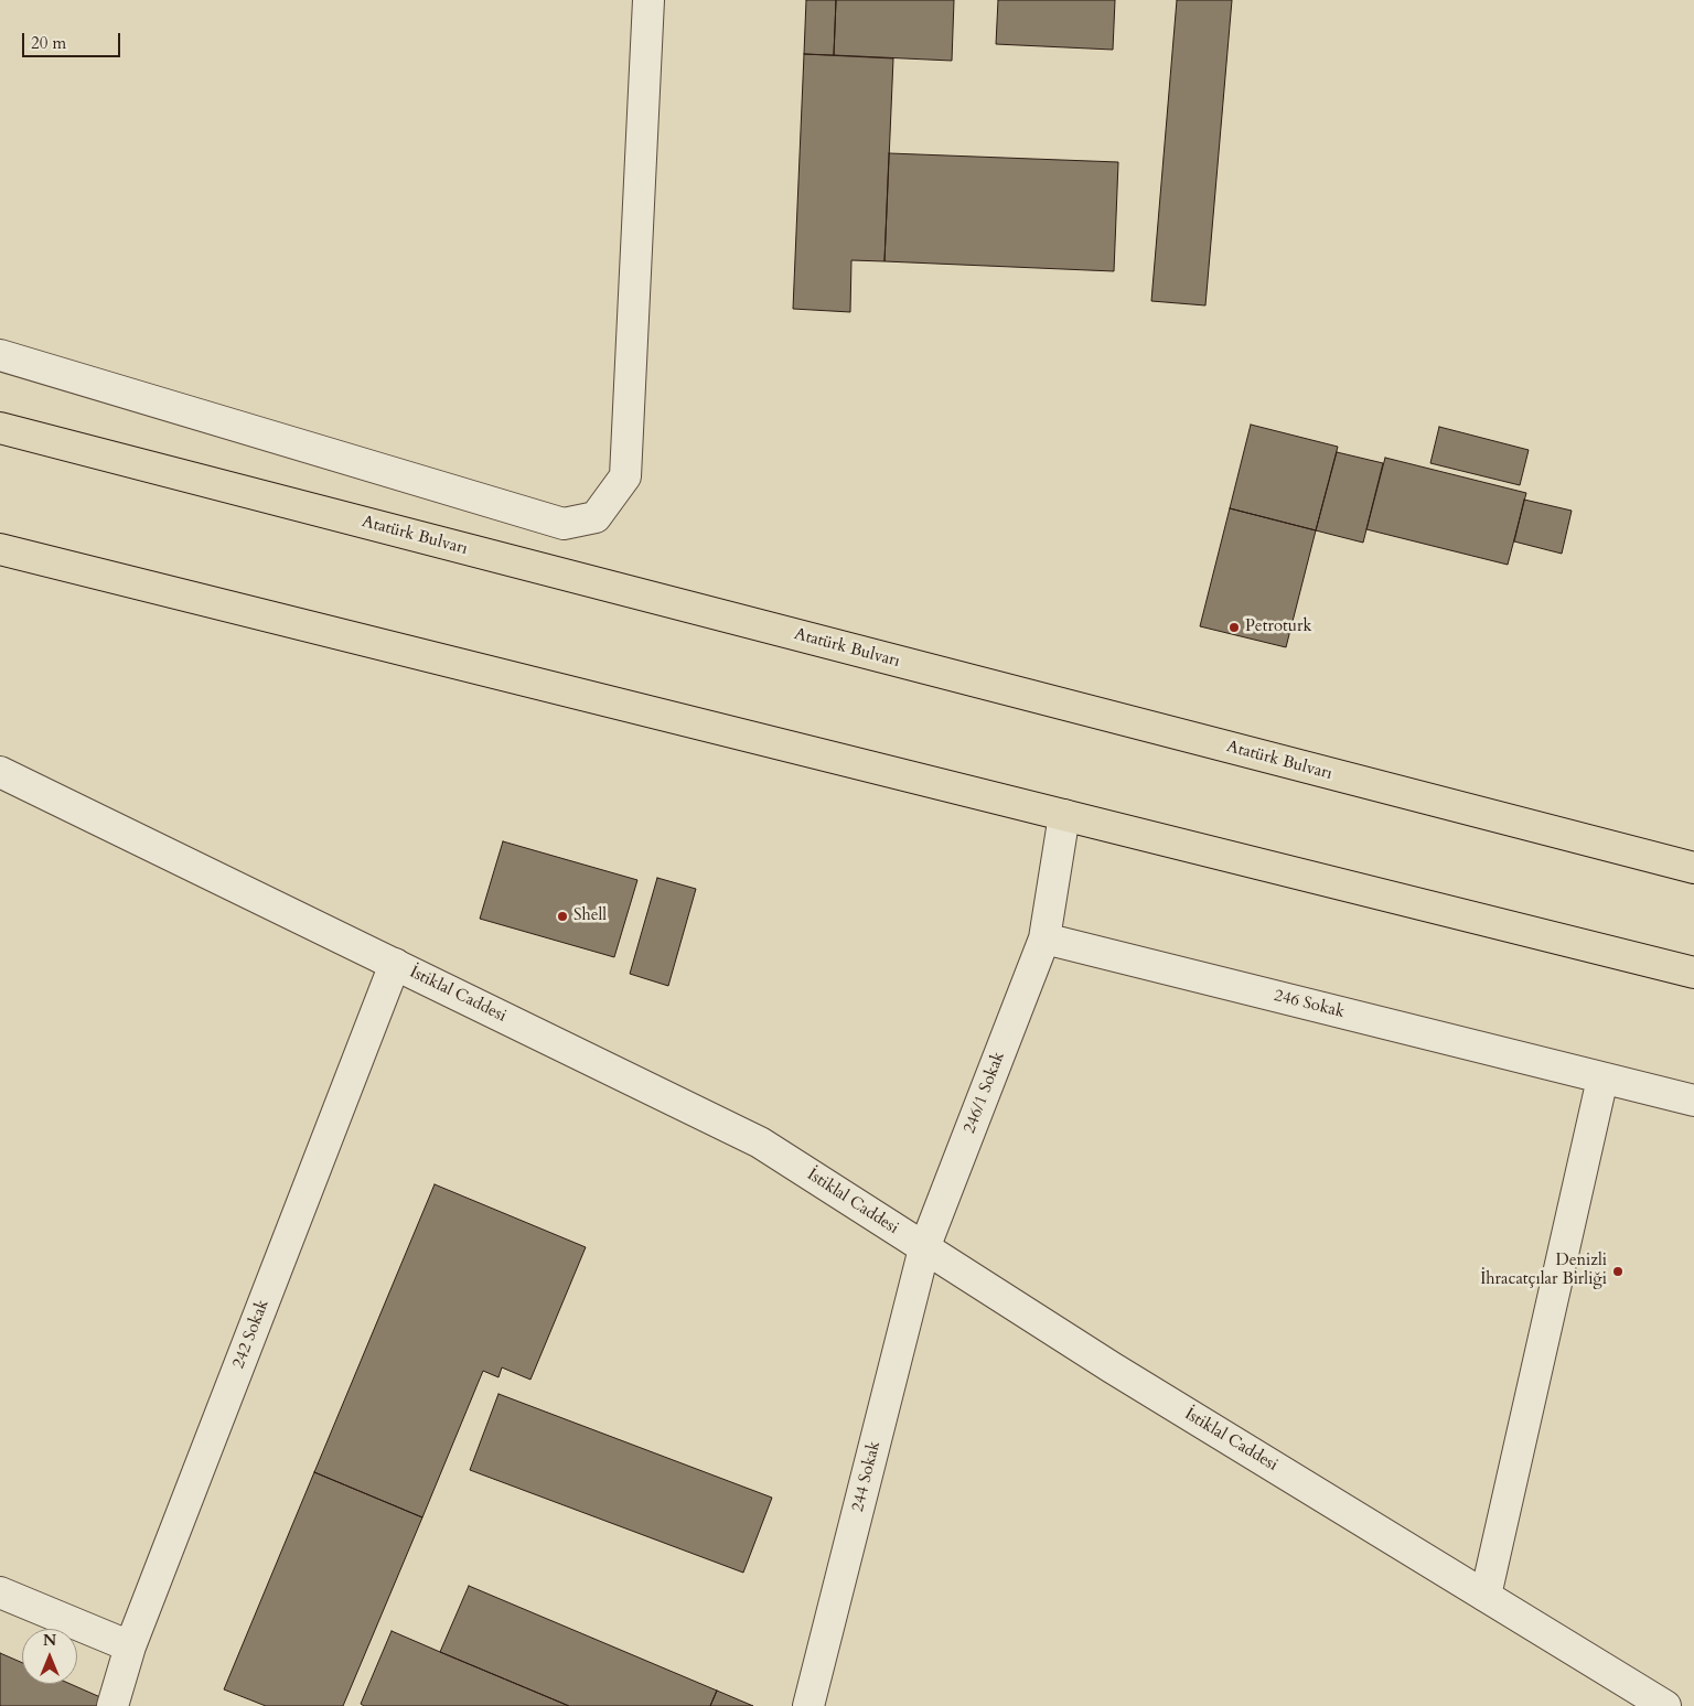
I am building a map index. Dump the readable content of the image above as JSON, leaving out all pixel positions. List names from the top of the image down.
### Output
{
  "streets": {
    "main road": ["Atatürk Bulvarı"],
    "street": [
      "İstiklal Caddesi",
      "246 Sokak",
      "246/1 Sokak",
      "242 Sokak",
      "244 Sokak"
    ]
  },
  "crossings": [
    ["İstiklal Caddesi", "246/1 Sokak"],
    ["İstiklal Caddesi", "242 Sokak"],
    ["İstiklal Caddesi", "244 Sokak"],
    ["246 Sokak", "246/1 Sokak"],
    ["246/1 Sokak", "244 Sokak"]
  ],
  "places": ["Petroturk", "Shell", "Denizli İhracatçılar Birliği"],
  "scale_bar": "20 m",
  "north": "top"
}
